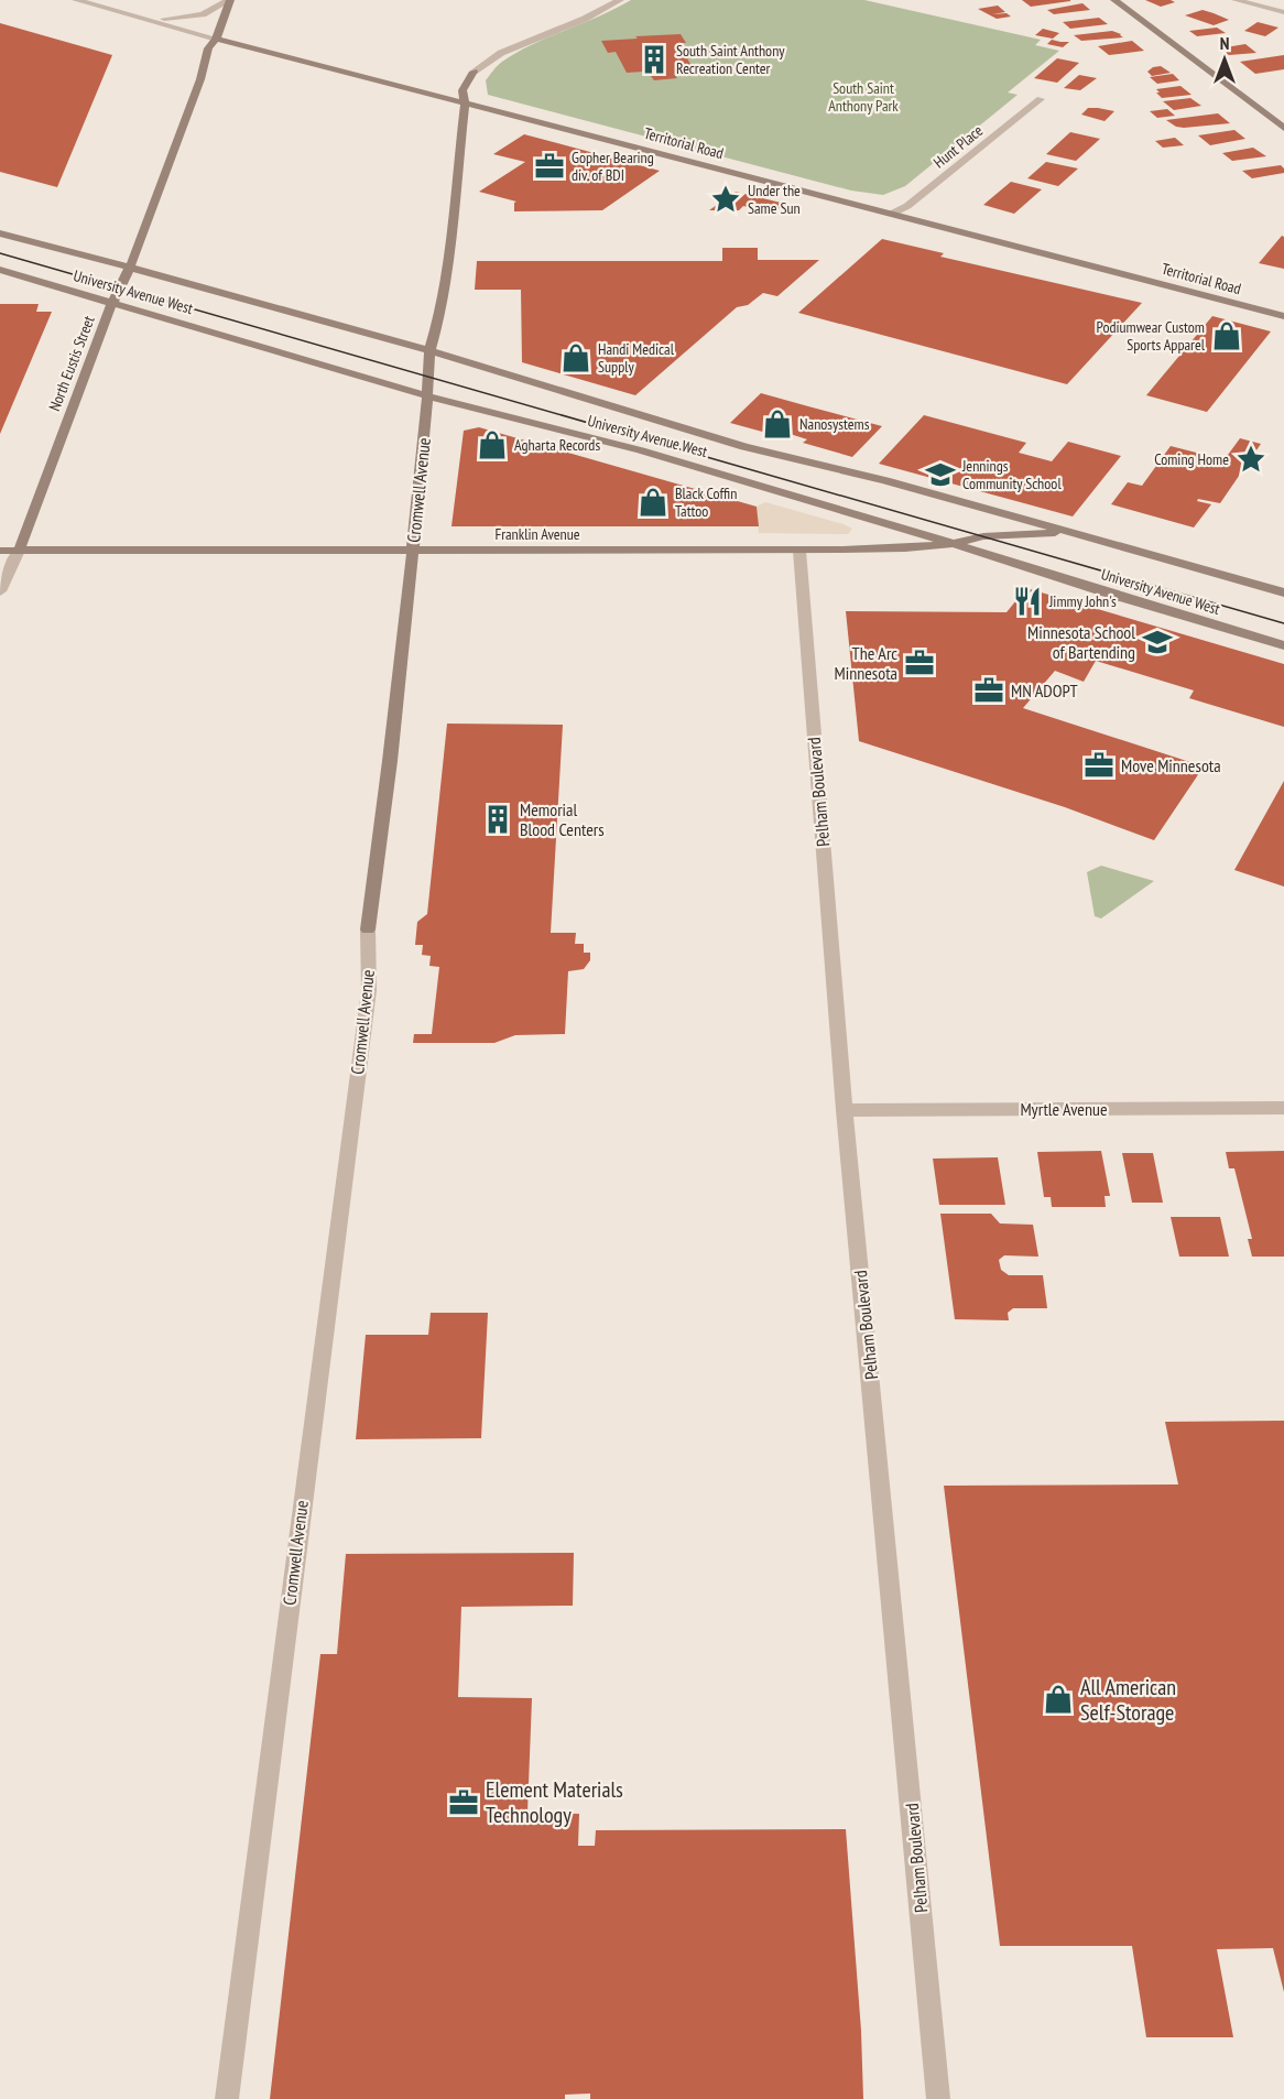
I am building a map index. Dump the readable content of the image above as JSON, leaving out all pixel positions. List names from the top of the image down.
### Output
{
  "streets": {
    "main road": [
      "Territorial Road",
      "University Avenue West",
      "North Eustis Street",
      "Cromwell Avenue",
      "Franklin Avenue"
    ],
    "street": ["Hunt Place", "Pelham Boulevard", "Myrtle Avenue"]
  },
  "crossings": [
    ["Territorial Road", "Hunt Place"],
    ["Territorial Road", "North Eustis Street"],
    ["Territorial Road", "Cromwell Avenue"],
    ["University Avenue West", "North Eustis Street"],
    ["University Avenue West", "Cromwell Avenue"],
    ["University Avenue West", "Franklin Avenue"],
    ["North Eustis Street", "Franklin Avenue"],
    ["Cromwell Avenue", "Franklin Avenue"],
    ["Franklin Avenue", "Pelham Boulevard"],
    ["Pelham Boulevard", "Myrtle Avenue"]
  ],
  "parks": ["South Saint Anthony Park"],
  "places": {
    "building": ["South Saint Anthony Recreation Center", "Memorial Blood Centers"],
    "office": [
      "Gopher Bearing div. of BDI",
      "The Arc Minnesota",
      "MN ADOPT",
      "Move Minnesota",
      "Element Materials Technology"
    ],
    "place": ["Under the Same Sun", "Coming Home"],
    "shop": [
      "Podiumwear Custom Sports Apparel",
      "Handi Medical Supply",
      "Nanosystems",
      "Agharta Records",
      "Black Coffin Tattoo",
      "All American Self-Storage"
    ],
    "school or university": ["Jennings Community School", "Minnesota School of Bartending"],
    "restaurant": ["Jimmy John's"]
  },
  "north": "top"
}
